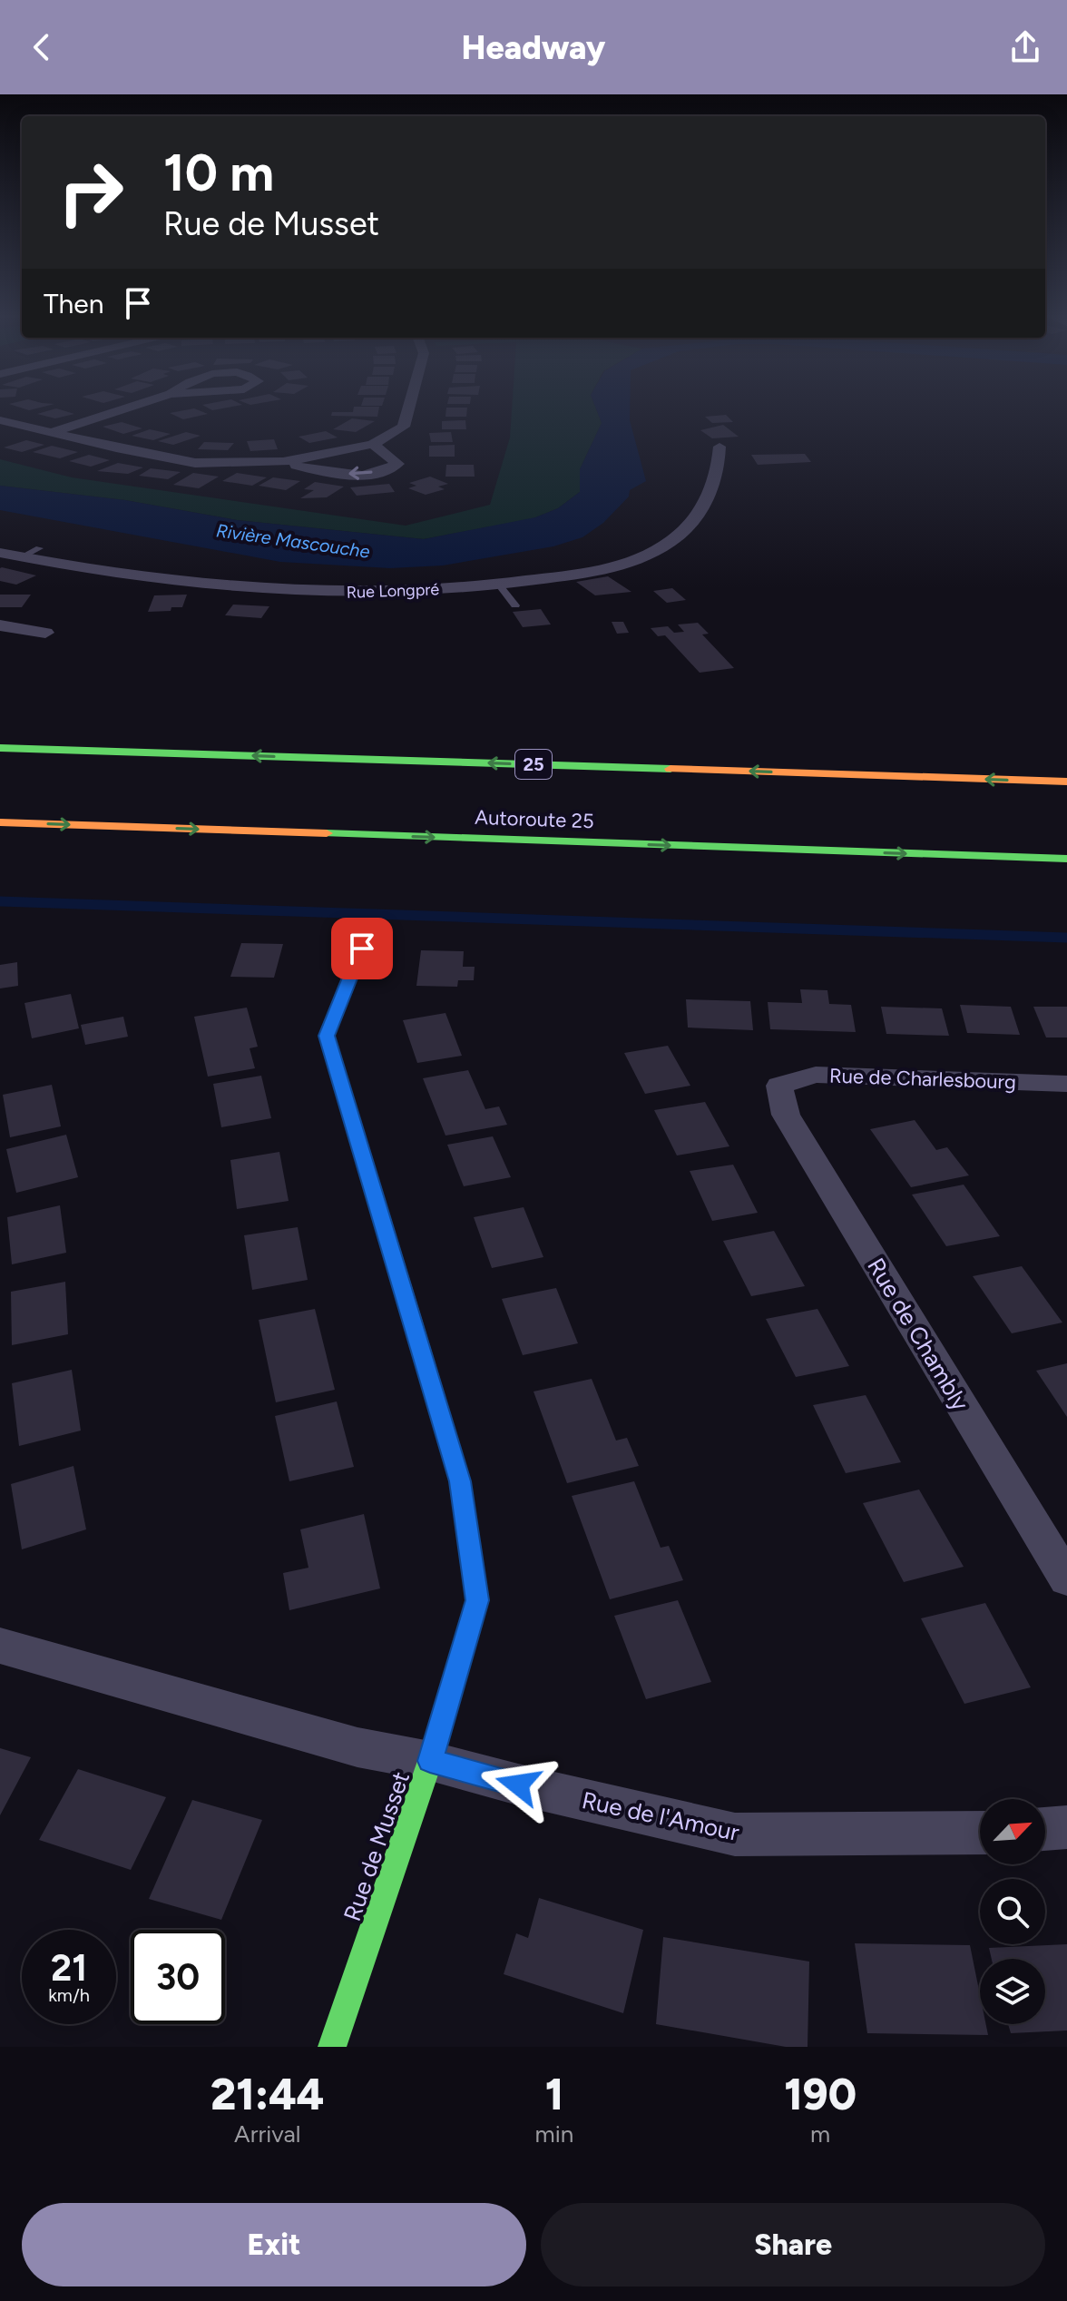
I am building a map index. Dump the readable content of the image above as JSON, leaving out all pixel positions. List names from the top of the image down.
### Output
{
  "streets": {
    "main road": ["25", "Autoroute 25", "Rue de Musset"],
    "street": [
      "Rue Longpré",
      "Rue de Charlesbourg",
      "Rue de Chambly",
      "Rue de l'Amour"
    ]
  },
  "crossings": [
    ["Rue de Charlesbourg", "Rue de Chambly"],
    ["Rue de l'Amour", "Rue de Musset"]
  ],
  "water": ["Rivière Mascouche"],
  "north": "top right",
  "page": {
    "header": "Headway",
    "turn": ["10 m", "Rue de Musset"],
    "then": "Then",
    "speed": "21 km/h",
    "limit": "30",
    "eta": [
      "21:44",
      "Arrival",
      "1",
      "min",
      "190",
      "m"
    ],
    "buttons": ["Exit", "Share"]
  }
}
